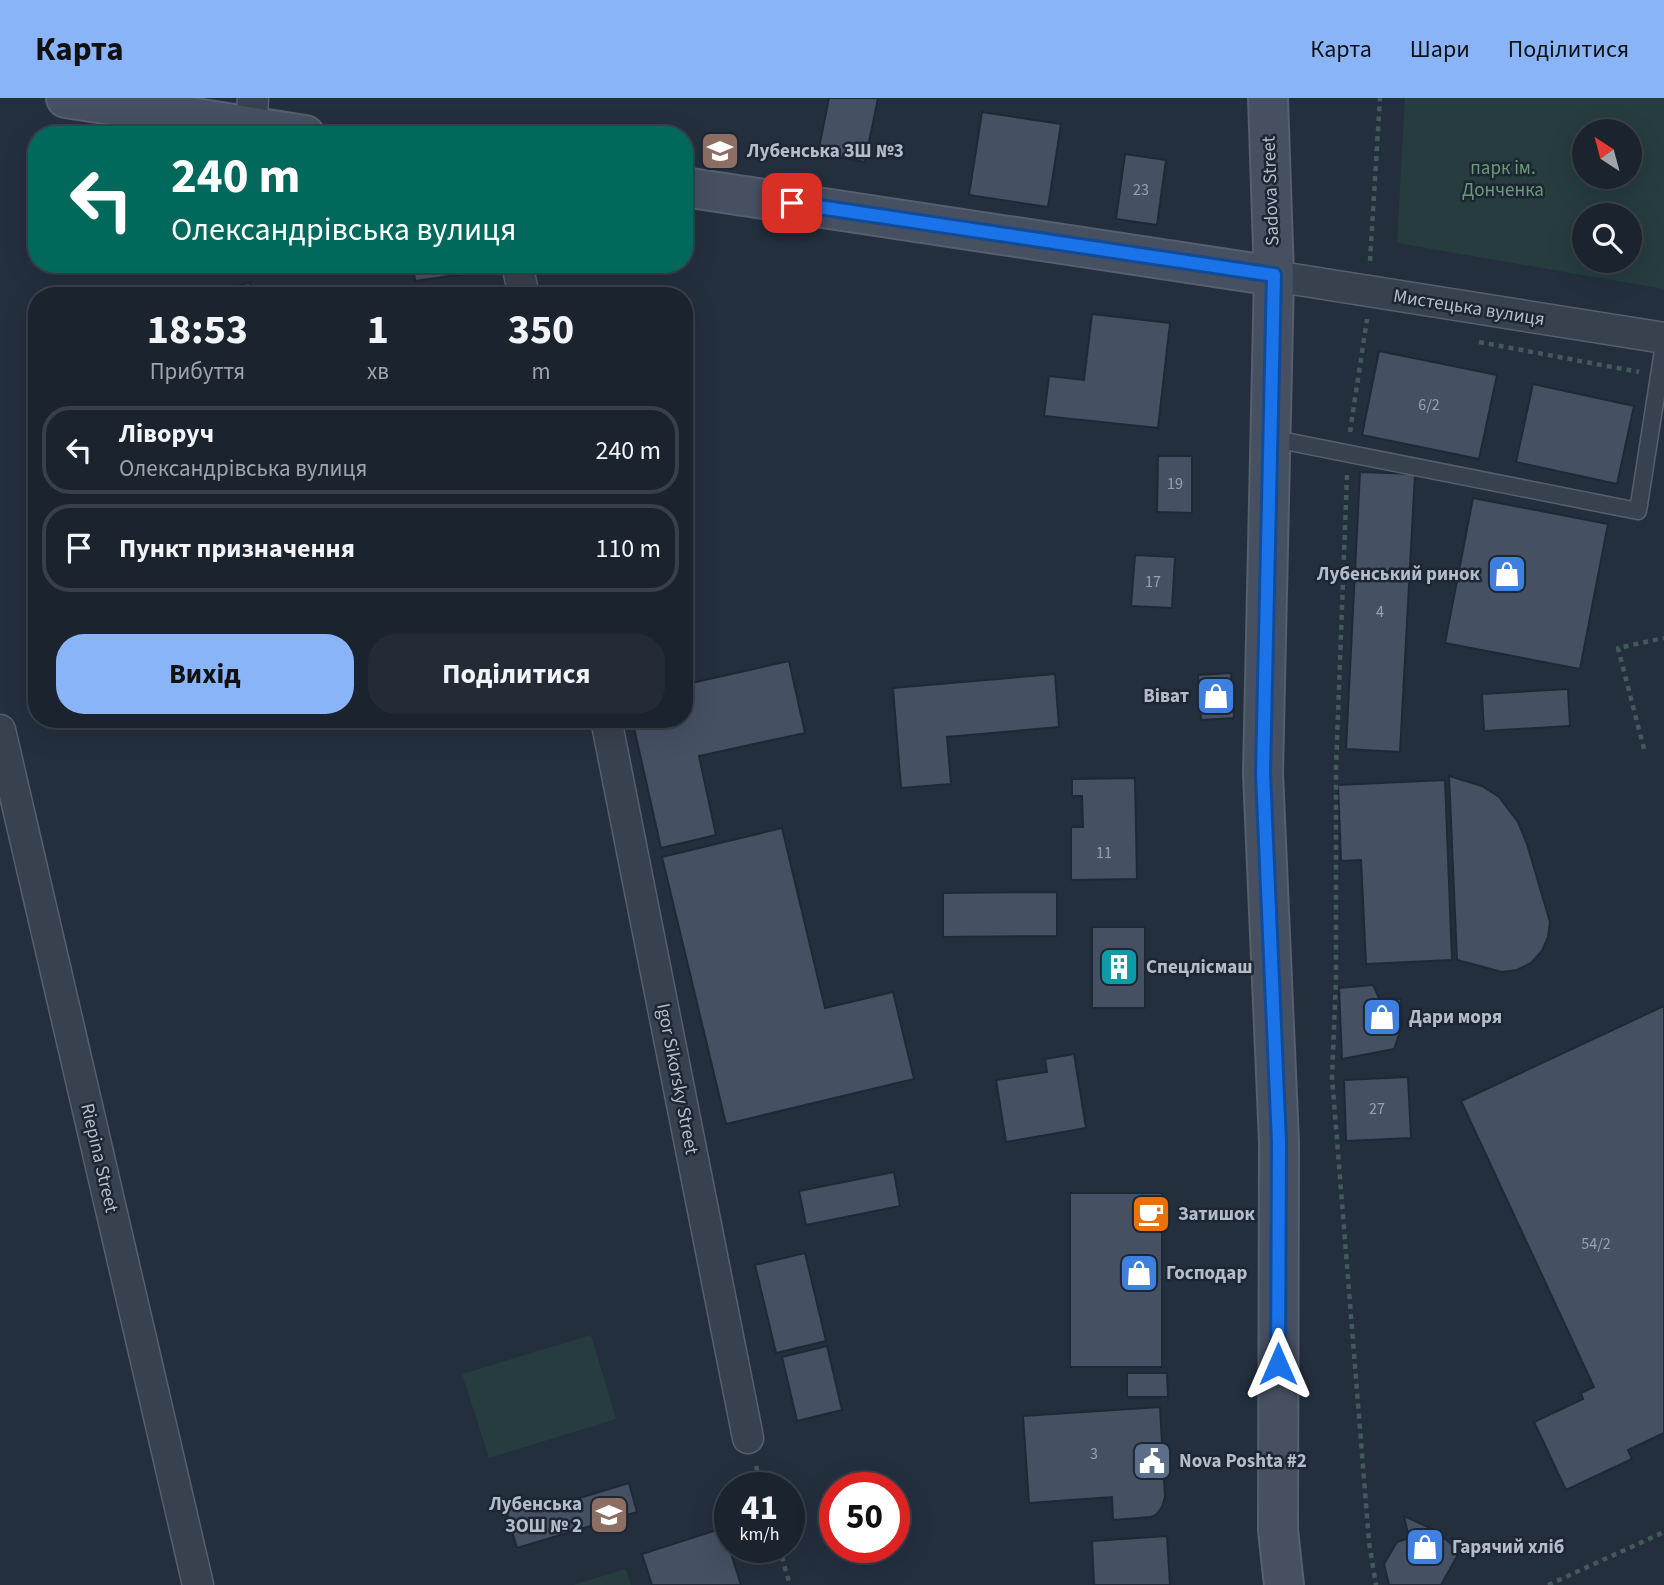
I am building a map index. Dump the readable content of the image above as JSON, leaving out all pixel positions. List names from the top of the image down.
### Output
{
  "streets": {
    "main road": ["Sadova Street"],
    "street": ["Мистецька вулиця", "Igor Sikorsky Street", "Riepina Street"]
  },
  "crossings": [
    ["Sadova Street", "Мистецька вулиця"]
  ],
  "parks": ["парк ім. Донченка"],
  "places": {
    "school or university": ["Лубенська ЗШ №3", "Лубенська ЗОШ № 2"],
    "shop": [
      "Лубенський ринок",
      "Віват",
      "Дари моря",
      "Господар",
      "Гарячий хліб"
    ],
    "building": ["Спецлісмаш"],
    "cafe": ["Затишок"],
    "public building": ["Nova Poshta #2"]
  },
  "house_numbers": [
    "23",
    "6/2",
    "19",
    "17",
    "4",
    "11",
    "27",
    "54/2",
    "3"
  ],
  "north": "top left",
  "page": {
    "header": "Карта",
    "nav": ["Карта", "Шари", "Поділитися"],
    "turn": ["240 m", "Олександрівська вулиця"],
    "eta": [
      "18:53",
      "Прибуття",
      "1",
      "хв",
      "350",
      "m"
    ],
    "list": [
      {
        "name": "Ліворуч",
        "note": "Олександрівська вулиця",
        "value": "240 m"
      },
      {
        "name": "Пункт призначення",
        "value": "110 m"
      }
    ],
    "buttons": ["Вихід", "Поділитися"],
    "speed": "41 km/h",
    "limit": "50"
  }
}
